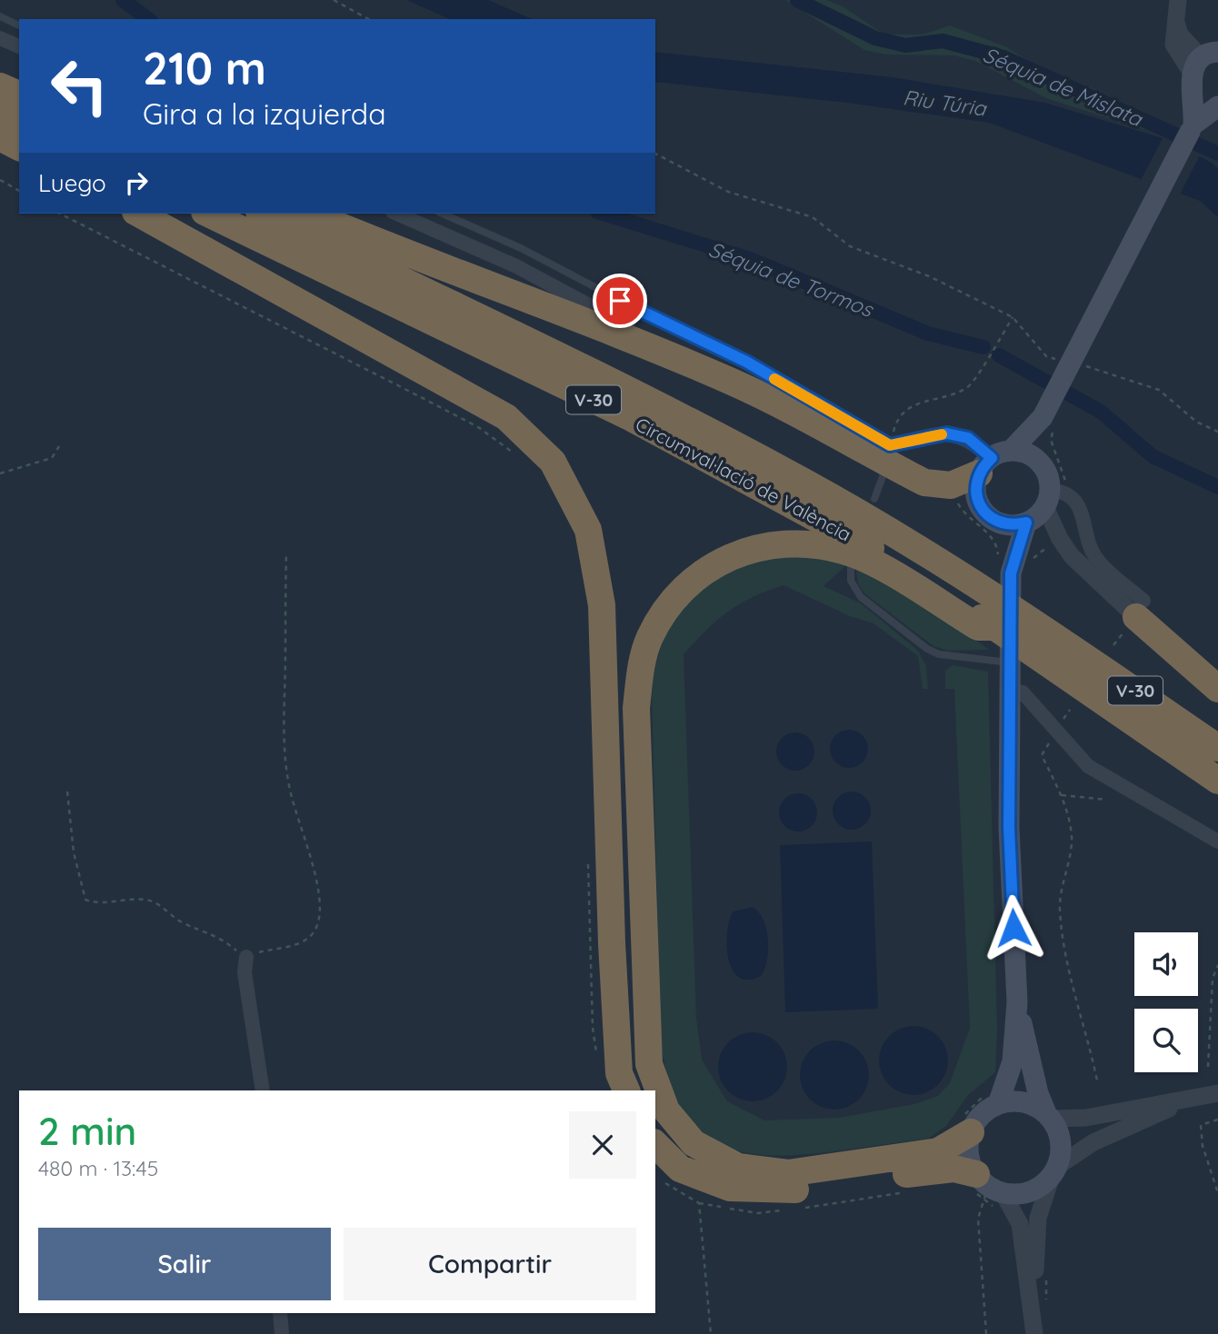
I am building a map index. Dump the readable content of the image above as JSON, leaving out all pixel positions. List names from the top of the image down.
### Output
{
  "streets": {
    "highway": ["V-30", "Circumval·lació de València"]
  },
  "water": ["Séquia de Mislata", "Riu Túria", "Séquia de Tormos"],
  "page": {
    "turn": ["210 m", "Gira a la izquierda"],
    "then": "Luego",
    "heading": ["2 min", "480 m · 13:45"],
    "buttons": ["Salir", "Compartir"]
  }
}
